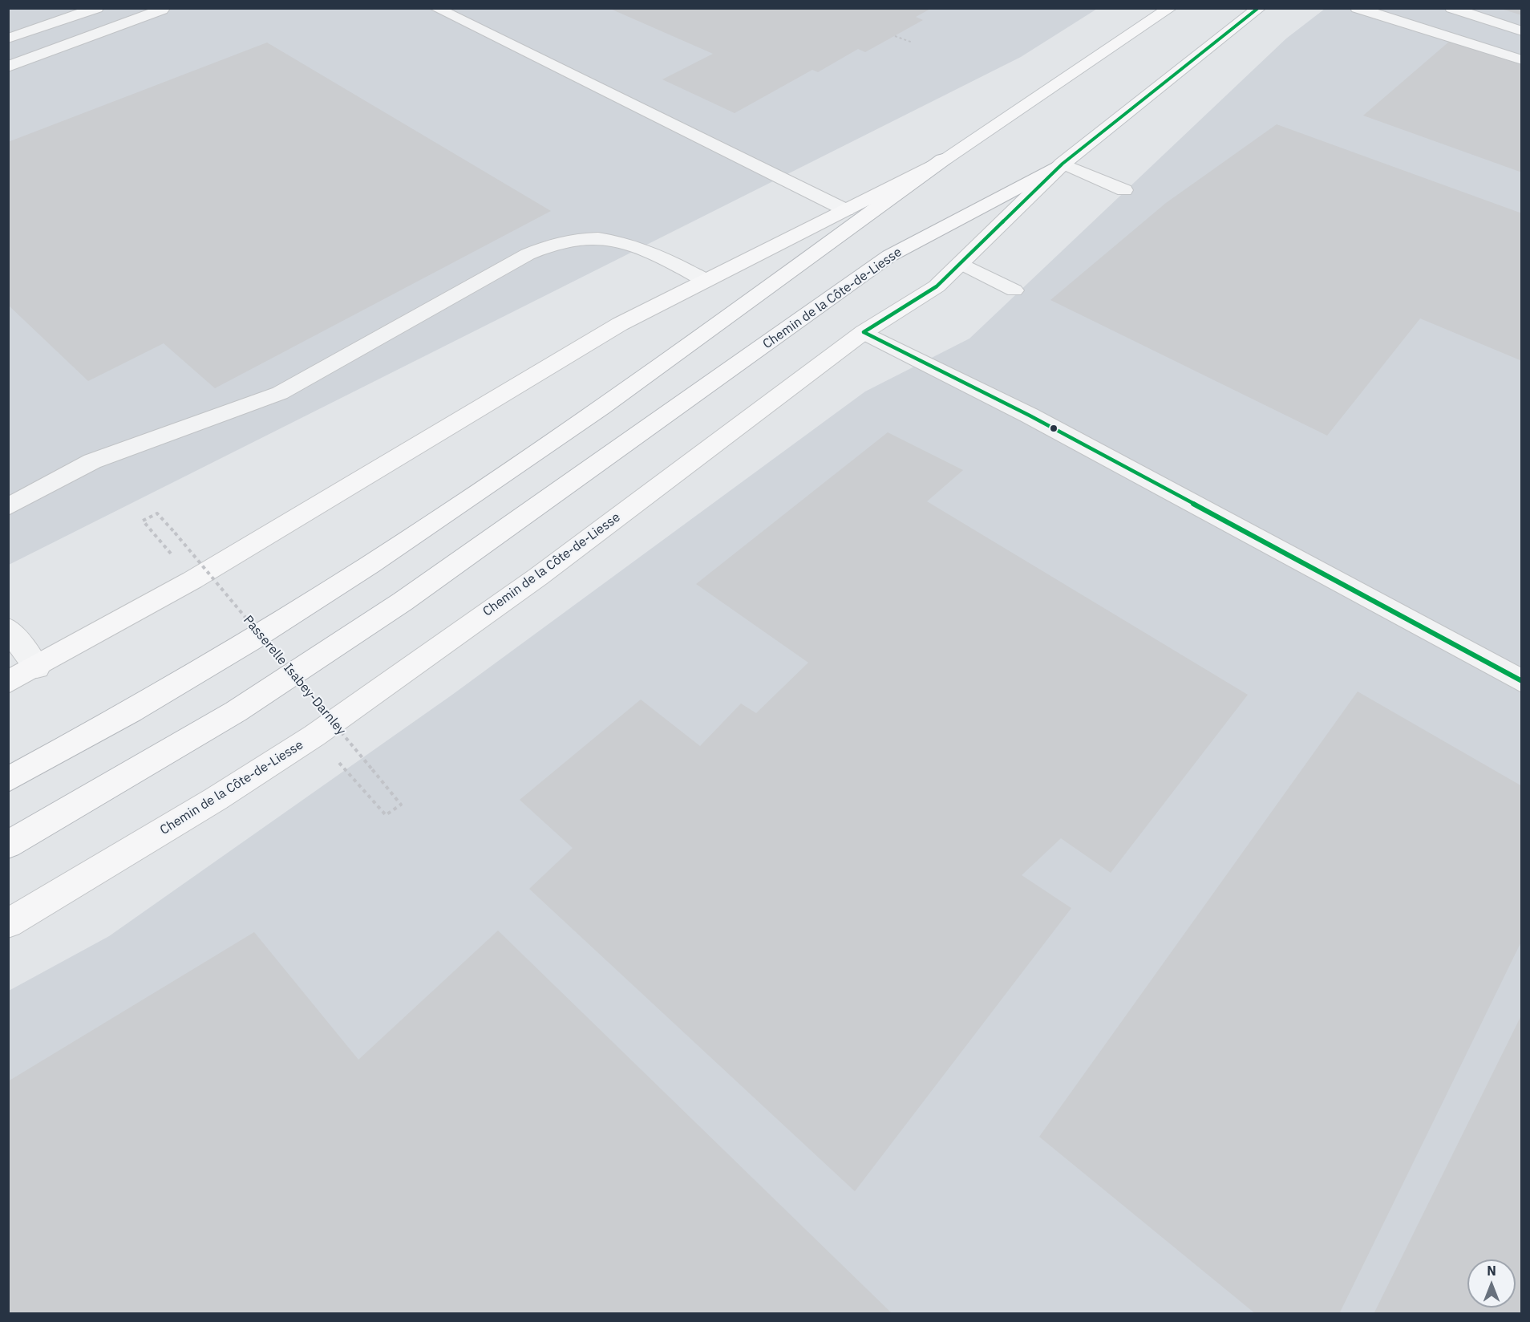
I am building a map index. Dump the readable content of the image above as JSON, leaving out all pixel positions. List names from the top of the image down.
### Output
{
  "streets": {
    "main road": ["Chemin de la Côte-de-Liesse"],
    "path": ["Passerelle Isabey-Darnley"]
  },
  "north": "top"
}
